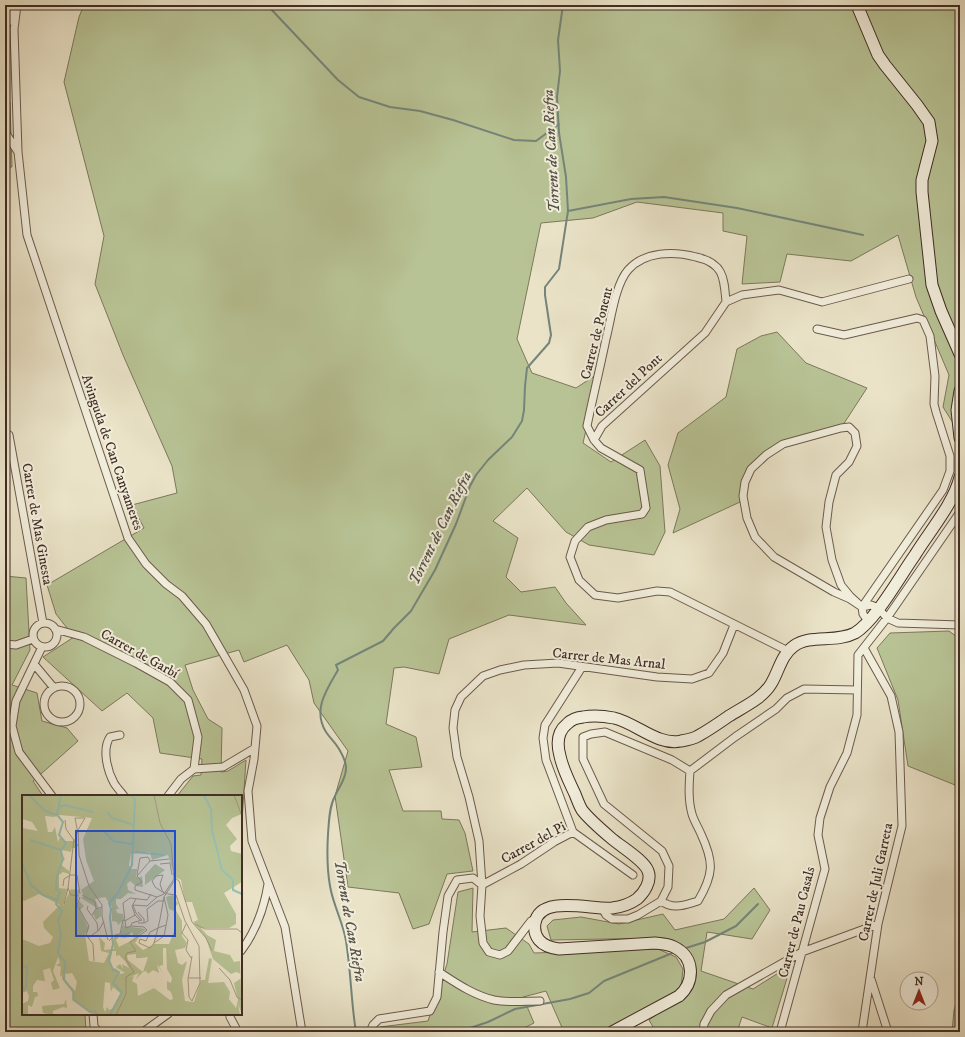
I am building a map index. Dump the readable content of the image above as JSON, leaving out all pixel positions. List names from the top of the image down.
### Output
{
  "streets": {
    "street": [
      "Carrer de Ponent",
      "Carrer del Pont",
      "Avinguda de Can Canyameres",
      "Carrer de Mas Ginesta",
      "Carrer de Garbí",
      "Carrer de Mas Arnal",
      "Carrer del Pi",
      "Carrer de Juli Garreta",
      "Carrer de Pau Casals"
    ]
  },
  "crossings": [
    ["Carrer de Ponent", "Carrer del Pont"],
    ["Carrer de Mas Ginesta", "Carrer de Garbí"],
    ["Carrer de Mas Arnal", "Carrer del Pi"],
    ["Carrer de Juli Garreta", "Carrer de Pau Casals"]
  ],
  "water": ["Torrent de Can Riefra"],
  "north": "top"
}
